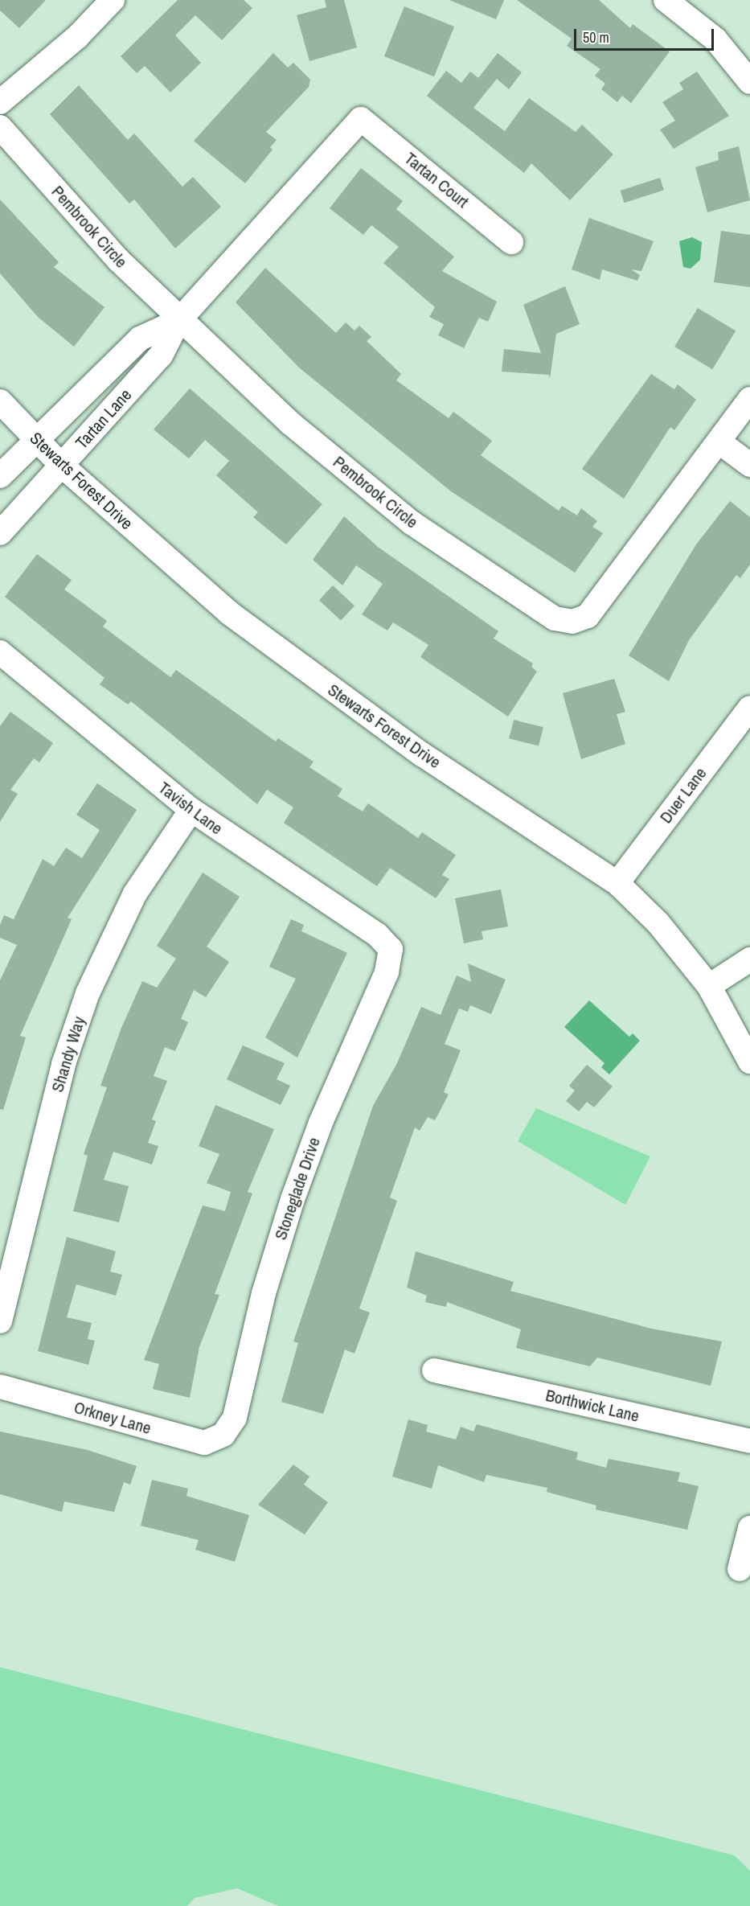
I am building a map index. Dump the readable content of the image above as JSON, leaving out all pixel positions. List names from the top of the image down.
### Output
{
  "streets": {
    "street": [
      "Tartan Court",
      "Pembrook Circle",
      "Tartan Lane",
      "Stewarts Forest Drive",
      "Duer Lane",
      "Tavish Lane",
      "Shandy Way",
      "Stoneglade Drive",
      "Borthwick Lane",
      "Orkney Lane"
    ]
  },
  "crossings": [
    ["Tartan Court", "Tartan Lane"],
    ["Pembrook Circle", "Tartan Lane"],
    ["Tartan Lane", "Stewarts Forest Drive"],
    ["Stewarts Forest Drive", "Duer Lane"],
    ["Tavish Lane", "Shandy Way"],
    ["Tavish Lane", "Stoneglade Drive"],
    ["Stoneglade Drive", "Orkney Lane"]
  ],
  "scale_bar": "50 m"
}
